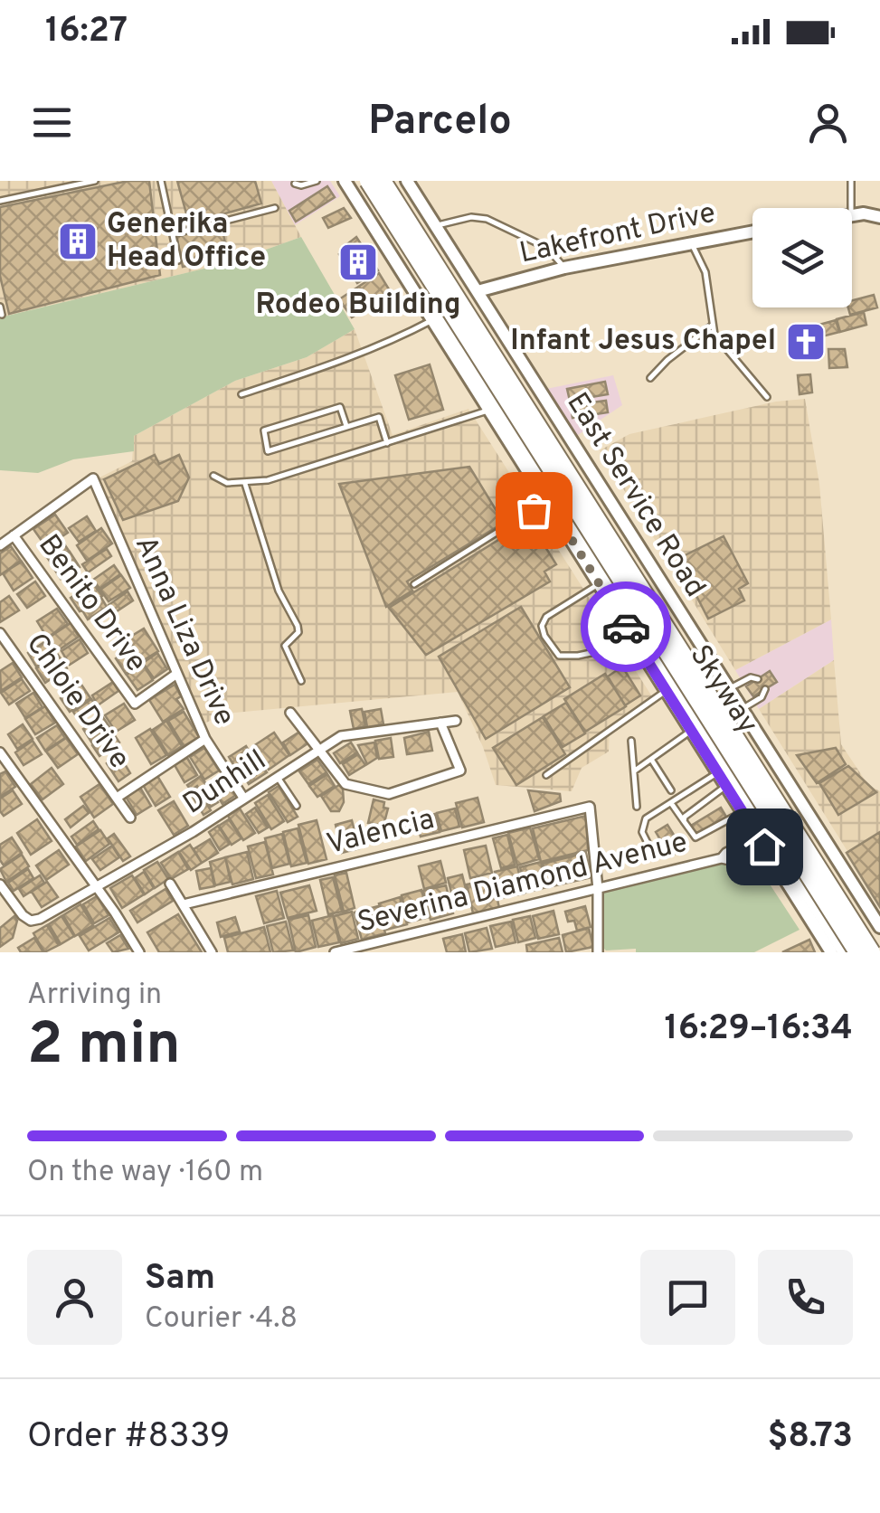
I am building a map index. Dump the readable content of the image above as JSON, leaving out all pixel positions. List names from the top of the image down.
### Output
{
  "streets": {
    "highway": ["Skyway"],
    "main road": ["Lakefront Drive", "East Service Road"],
    "street": [
      "Benito Drive",
      "Anna Liza Drive",
      "Chloie Drive",
      "Dunhill",
      "Valencia",
      "Severina Diamond Avenue"
    ]
  },
  "crossings": [
    ["Lakefront Drive", "East Service Road"],
    ["Benito Drive", "Anna Liza Drive"],
    ["Anna Liza Drive", "Chloie Drive"],
    ["Anna Liza Drive", "Dunhill"],
    ["Valencia", "Severina Diamond Avenue"]
  ],
  "places": {
    "building": ["Generika Head Office", "Rodeo Building"],
    "church": ["Infant Jesus Chapel"]
  },
  "page": {
    "status": "16:27",
    "header": "Parcelo",
    "heading": ["2 min", "Arriving in", "16:29–16:34"],
    "panel": [
      "Sam",
      "Courier · 4.8",
      "Order #8339",
      "$8.73"
    ],
    "bar": "On the way · 160 m"
  }
}
